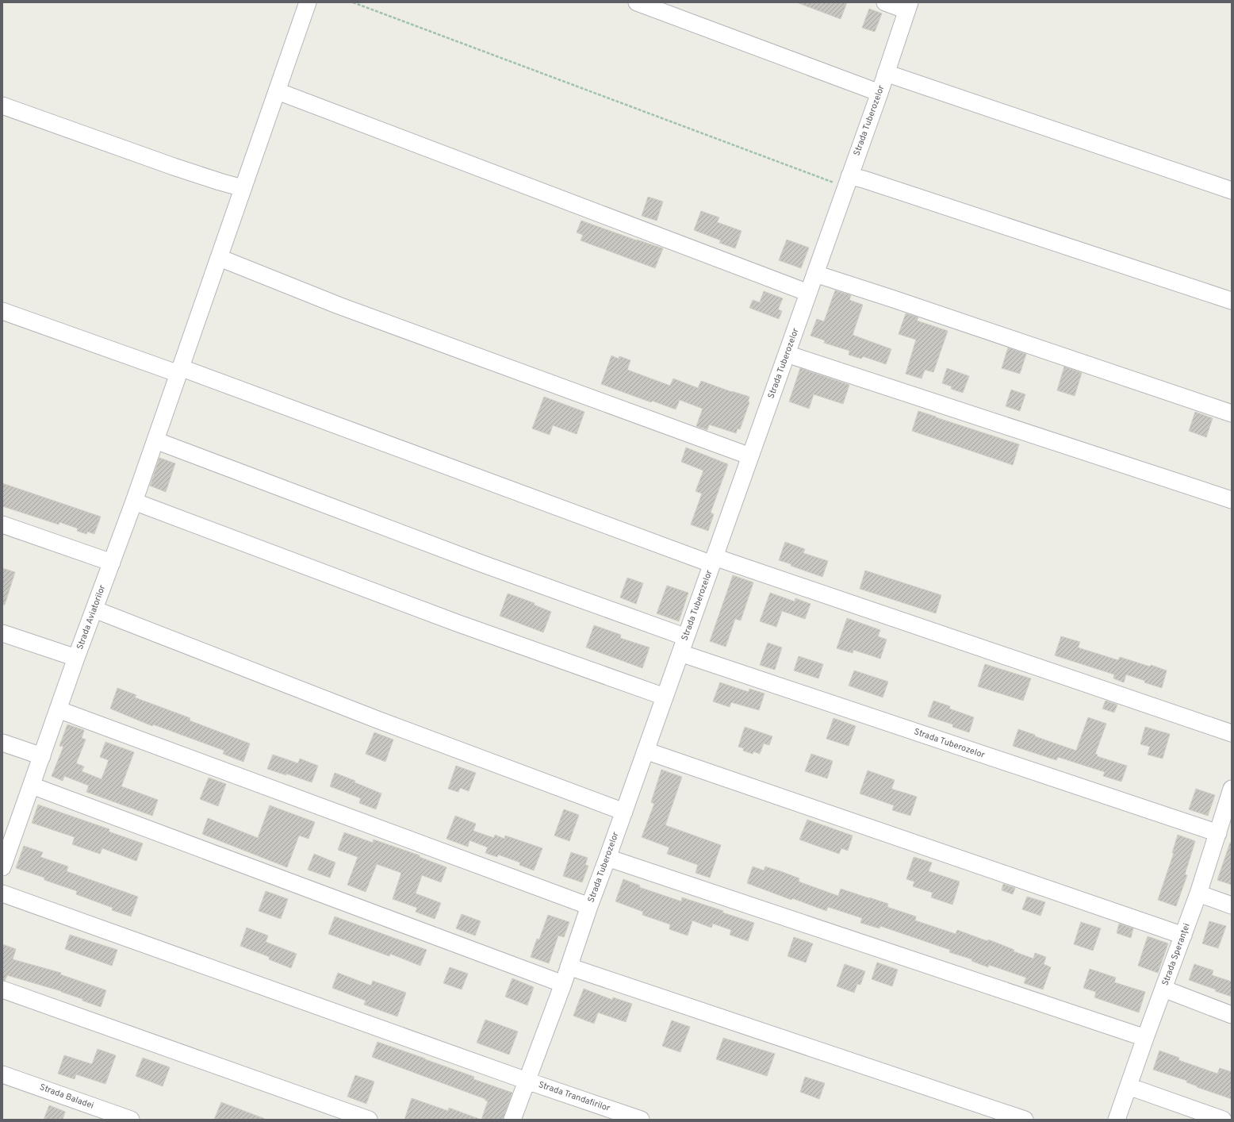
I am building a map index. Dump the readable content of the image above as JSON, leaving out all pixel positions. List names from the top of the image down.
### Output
{
  "streets": {
    "street": [
      "Strada Tuberozelor",
      "Strada Aviatorilor",
      "Strada Speranței",
      "Strada Baladei",
      "Strada Trandafirilor"
    ]
  },
  "crossings": [
    ["Strada Tuberozelor", "Strada Speranței"],
    ["Strada Tuberozelor", "Strada Trandafirilor"]
  ]
}
